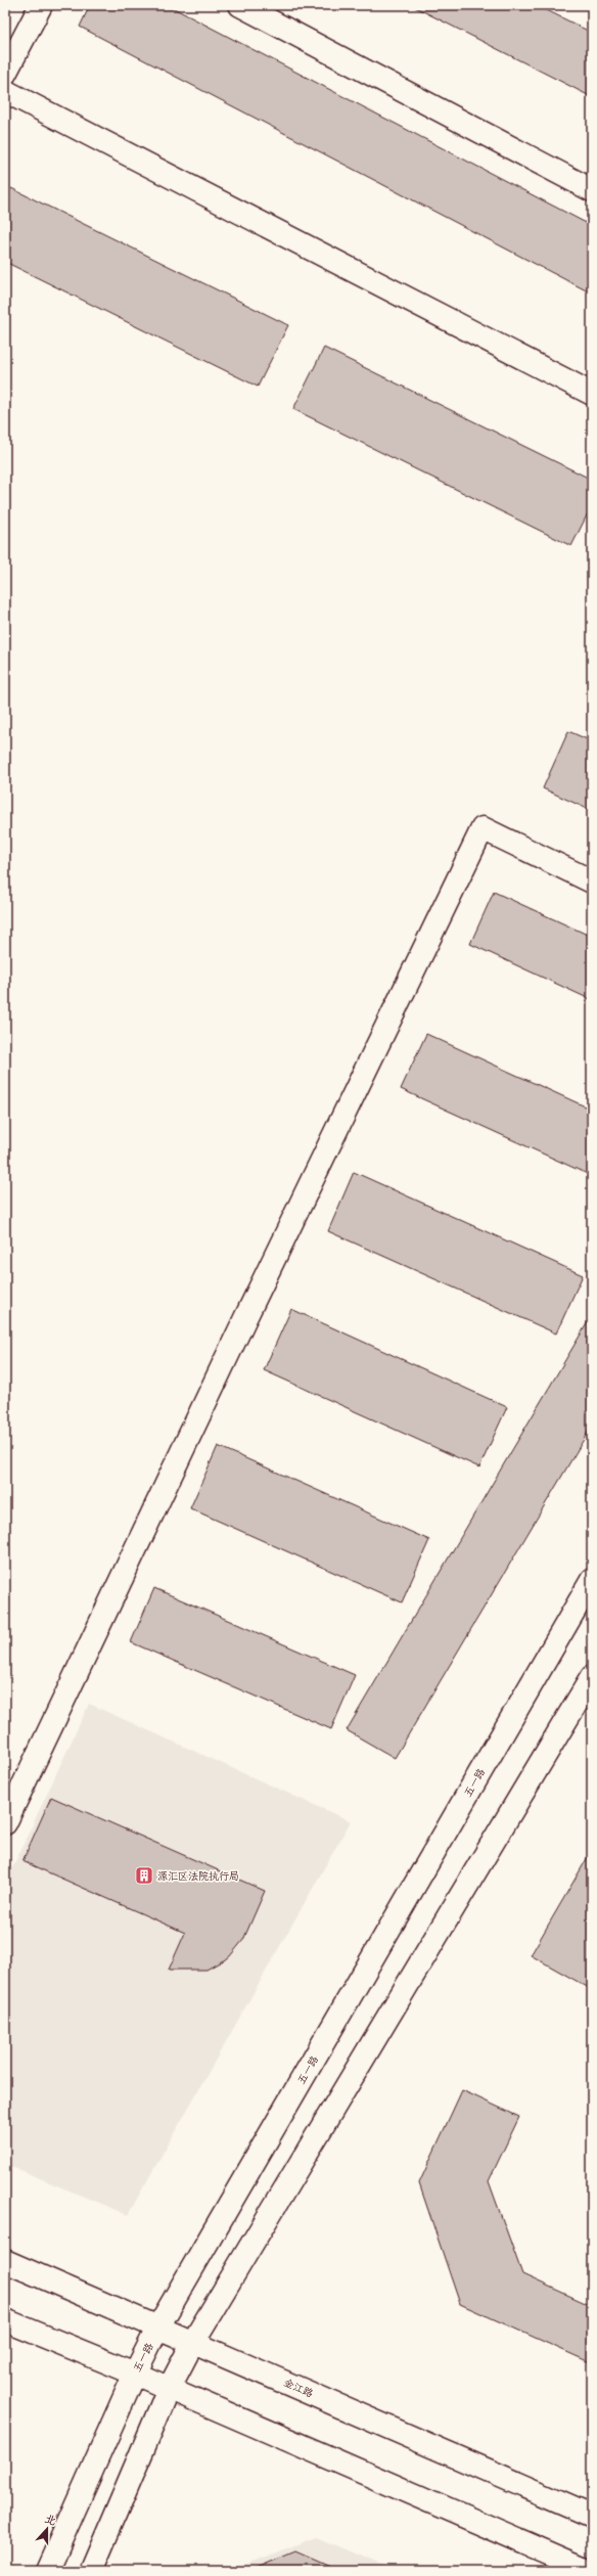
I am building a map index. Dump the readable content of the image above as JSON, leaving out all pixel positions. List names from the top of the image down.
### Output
{
  "streets": {
    "street": ["五一路", "金江路"]
  },
  "crossings": [
    ["五一路", "金江路"]
  ],
  "places": {
    "building": ["源汇区法院执行局"]
  },
  "north": "top"
}
